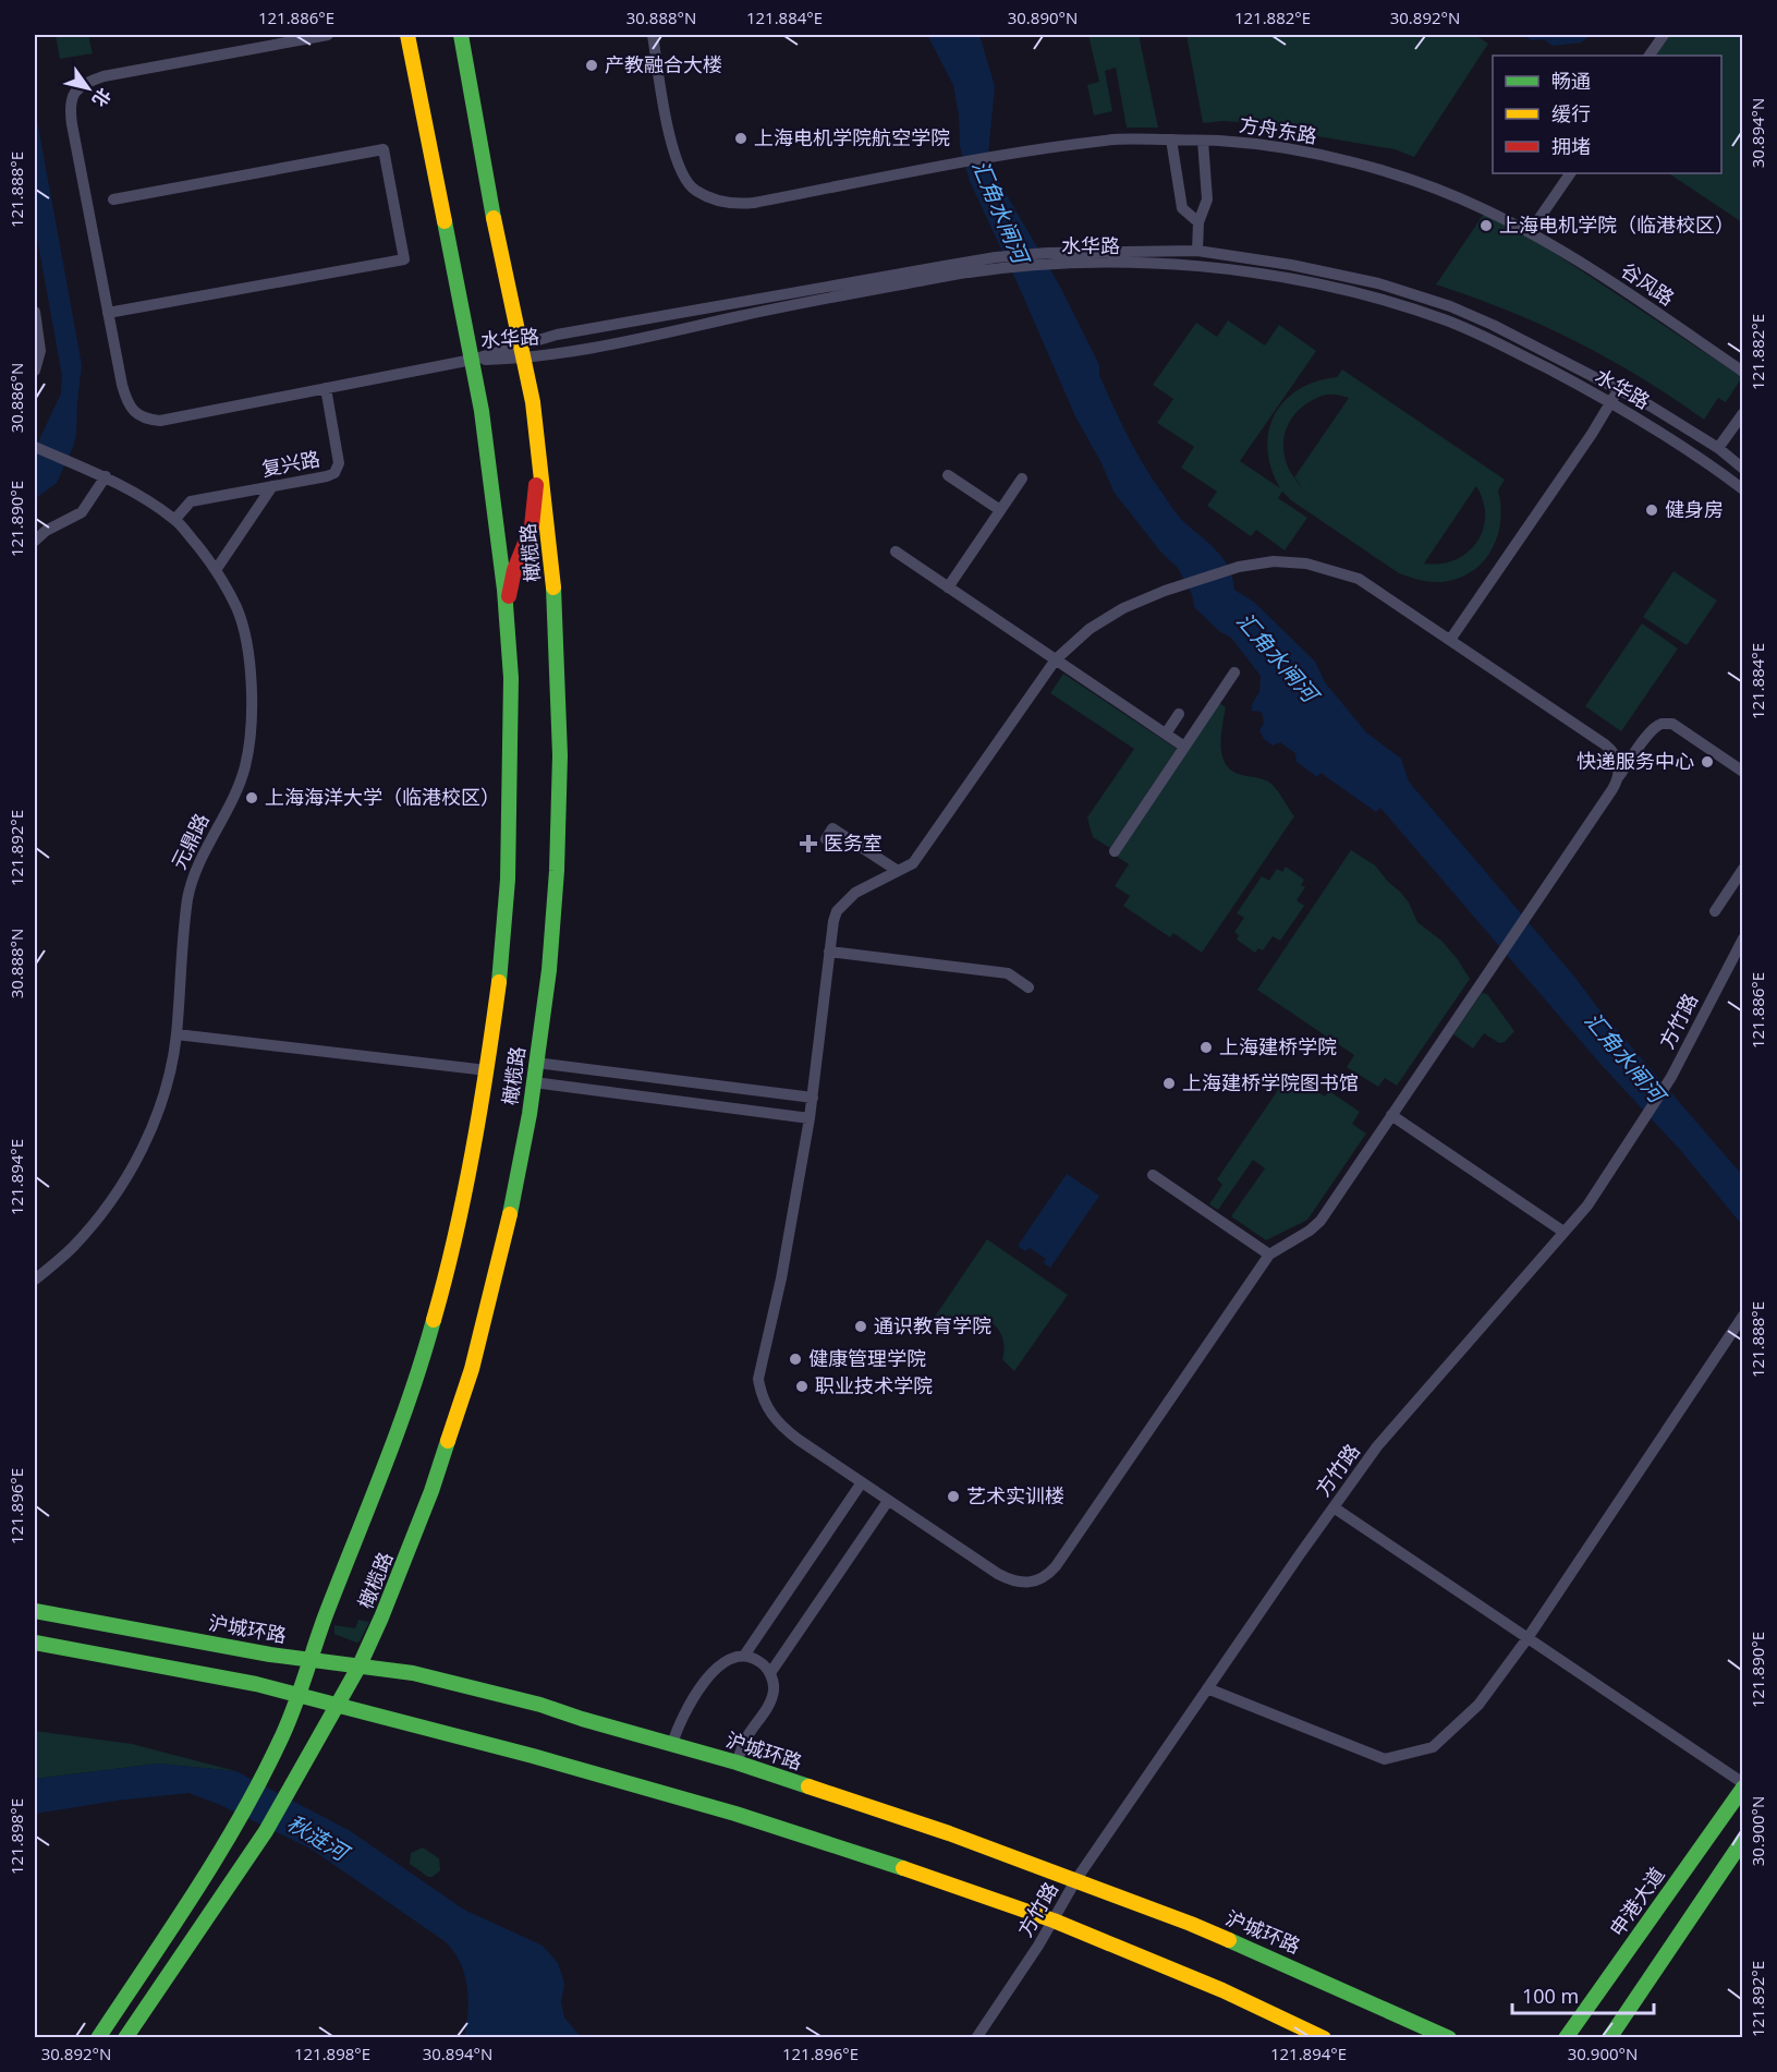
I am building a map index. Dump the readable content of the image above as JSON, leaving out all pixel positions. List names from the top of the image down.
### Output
{
  "streets": {
    "main road": ["橄榄路", "沪城环路", "申港大道"],
    "street": [
      "方舟东路",
      "水华路",
      "谷风路",
      "复兴路",
      "元鼎路",
      "方竹路"
    ]
  },
  "crossings": [
    ["方舟东路", "谷风路"],
    ["水华路", "复兴路"],
    ["水华路", "橄榄路"],
    ["复兴路", "元鼎路"],
    ["橄榄路", "沪城环路"],
    ["方竹路", "沪城环路"]
  ],
  "water": ["汇角水闸河", "秋涟河"],
  "places": {
    "other": [
      "产教融合大楼",
      "上海电机学院航空学院",
      "上海电机学院（临港校区）",
      "健身房",
      "快递服务中心",
      "上海海洋大学（临港校区）",
      "上海建桥学院",
      "上海建桥学院图书馆",
      "通识教育学院",
      "健康管理学院",
      "职业技术学院",
      "艺术实训楼"
    ],
    "health": ["医务室"]
  },
  "legend": ["畅通", "缓行", "拥堵"],
  "scale_bar": "100 m",
  "north": "bottom right",
  "coordinates": [
    "121.886°E",
    "30.888°N",
    "121.884°E",
    "30.890°N",
    "121.882°E",
    "30.892°N",
    "30.894°N",
    "121.888°E",
    "30.886°N",
    "121.890°E",
    "121.892°E",
    "121.894°E",
    "121.896°E",
    "30.900°N",
    "121.898°E"
  ]
}
